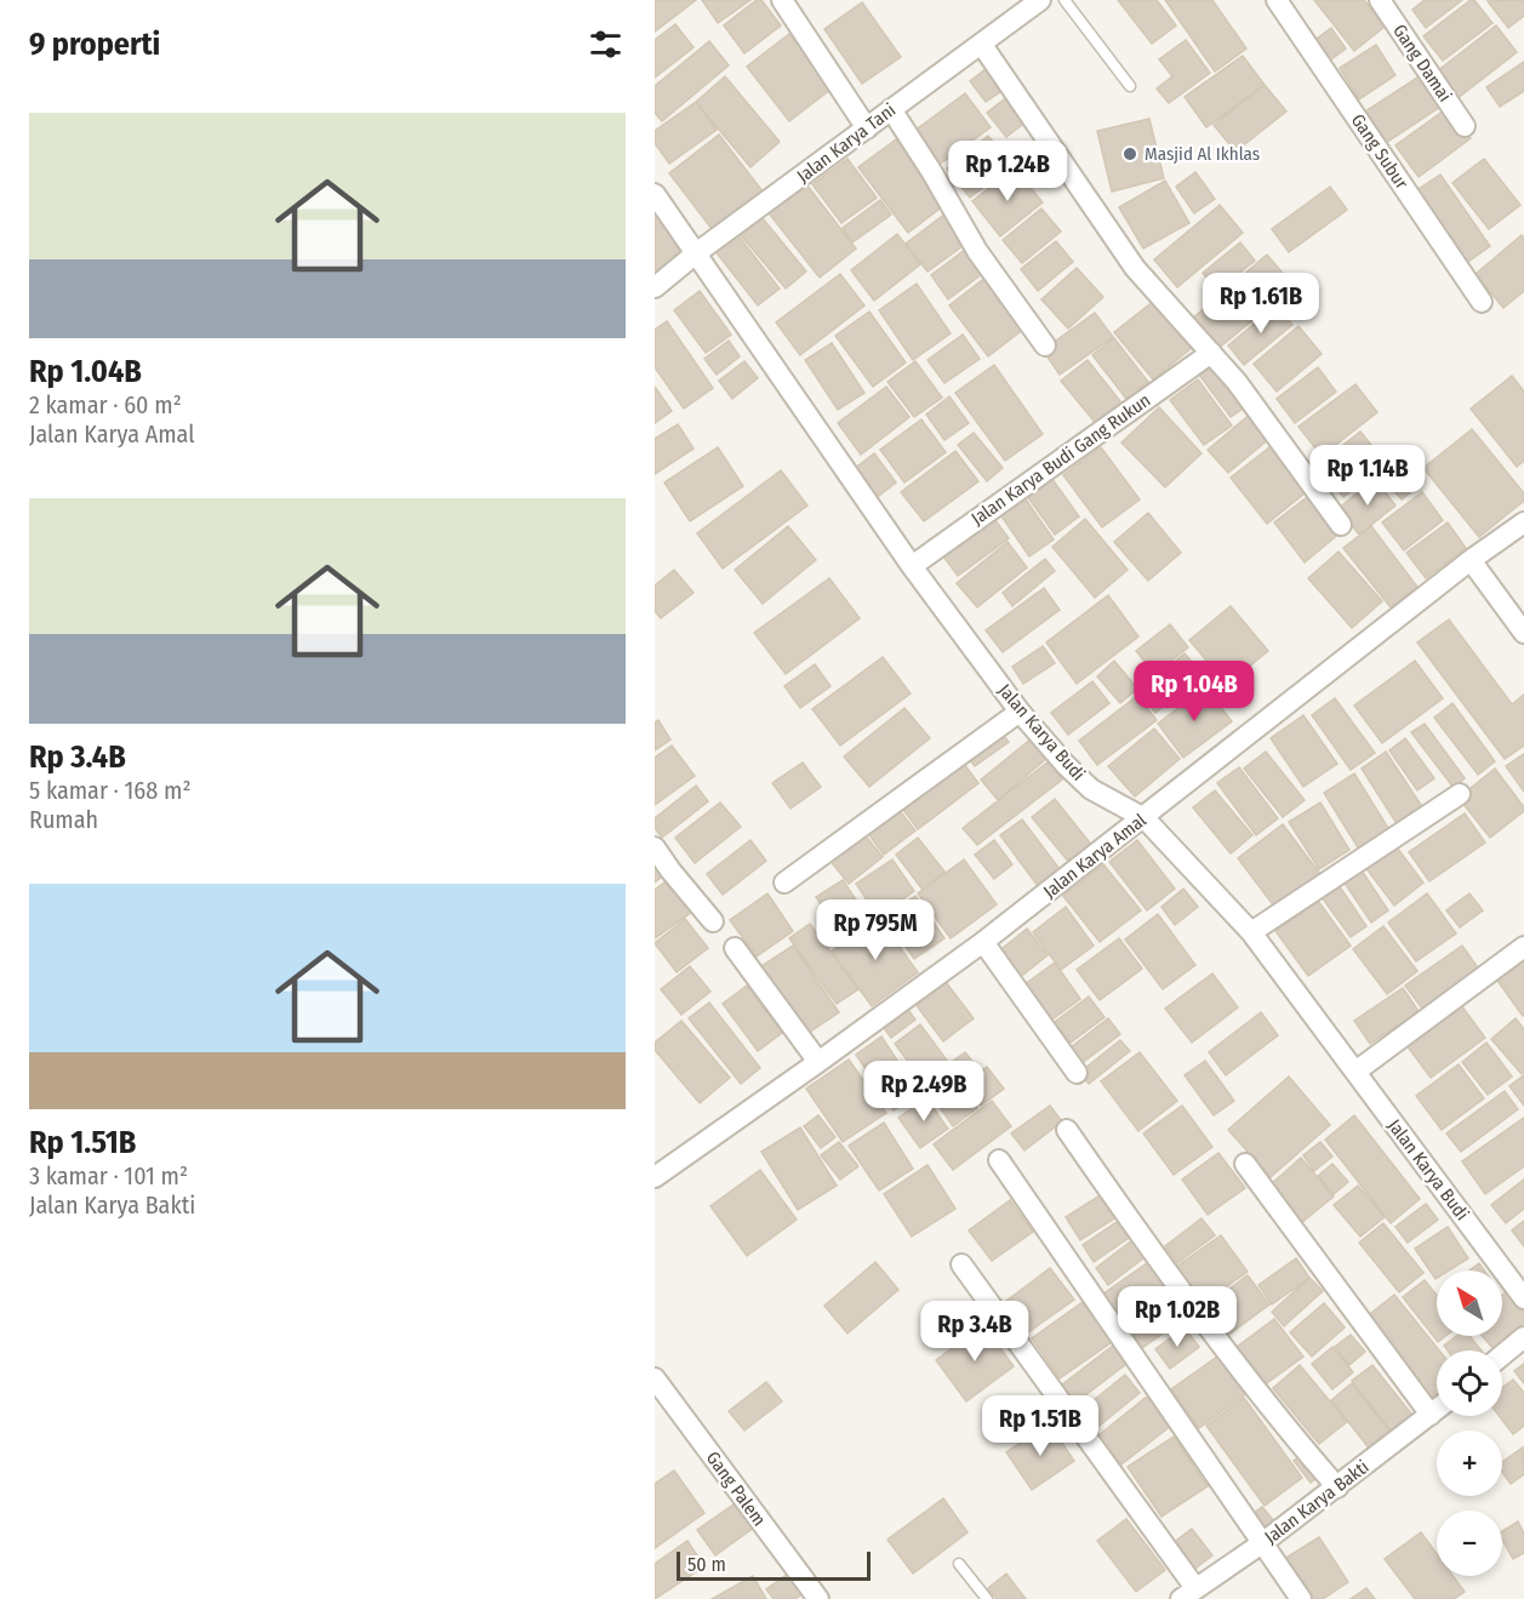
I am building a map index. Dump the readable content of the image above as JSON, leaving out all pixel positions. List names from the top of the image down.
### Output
{
  "streets": {
    "street": [
      "Gang Damai",
      "Jalan Karya Tani",
      "Gang Subur",
      "Jalan Karya Budi Gang Rukun",
      "Jalan Karya Budi",
      "Jalan Karya Amal",
      "Gang Palem",
      "Jalan Karya Bakti"
    ]
  },
  "crossings": [
    ["Jalan Karya Tani", "Jalan Karya Budi"],
    ["Jalan Karya Budi Gang Rukun", "Jalan Karya Budi"],
    ["Jalan Karya Budi", "Jalan Karya Amal"]
  ],
  "places": ["Masjid Al Ikhlas"],
  "scale_bar": "50 m",
  "north": "top left",
  "page": {
    "heading": "9 properti",
    "list": [
      {
        "name": "Rp 1.04B",
        "note": "2 kamar · 60 m² · Jalan Karya Amal"
      },
      {
        "name": "Rp 3.4B",
        "note": "5 kamar · 168 m² · Rumah"
      },
      {
        "name": "Rp 1.51B",
        "note": "3 kamar · 101 m² · Jalan Karya Bakti"
      }
    ],
    "price": [
      "Rp 1.24B",
      "Rp 1.61B",
      "Rp 1.14B",
      "Rp 1.04B",
      "Rp 795M",
      "Rp 2.49B",
      "Rp 1.02B",
      "Rp 3.4B",
      "Rp 1.51B"
    ],
    "map_buttons": ["+", "−"],
    "scale": "50 m"
  }
}
